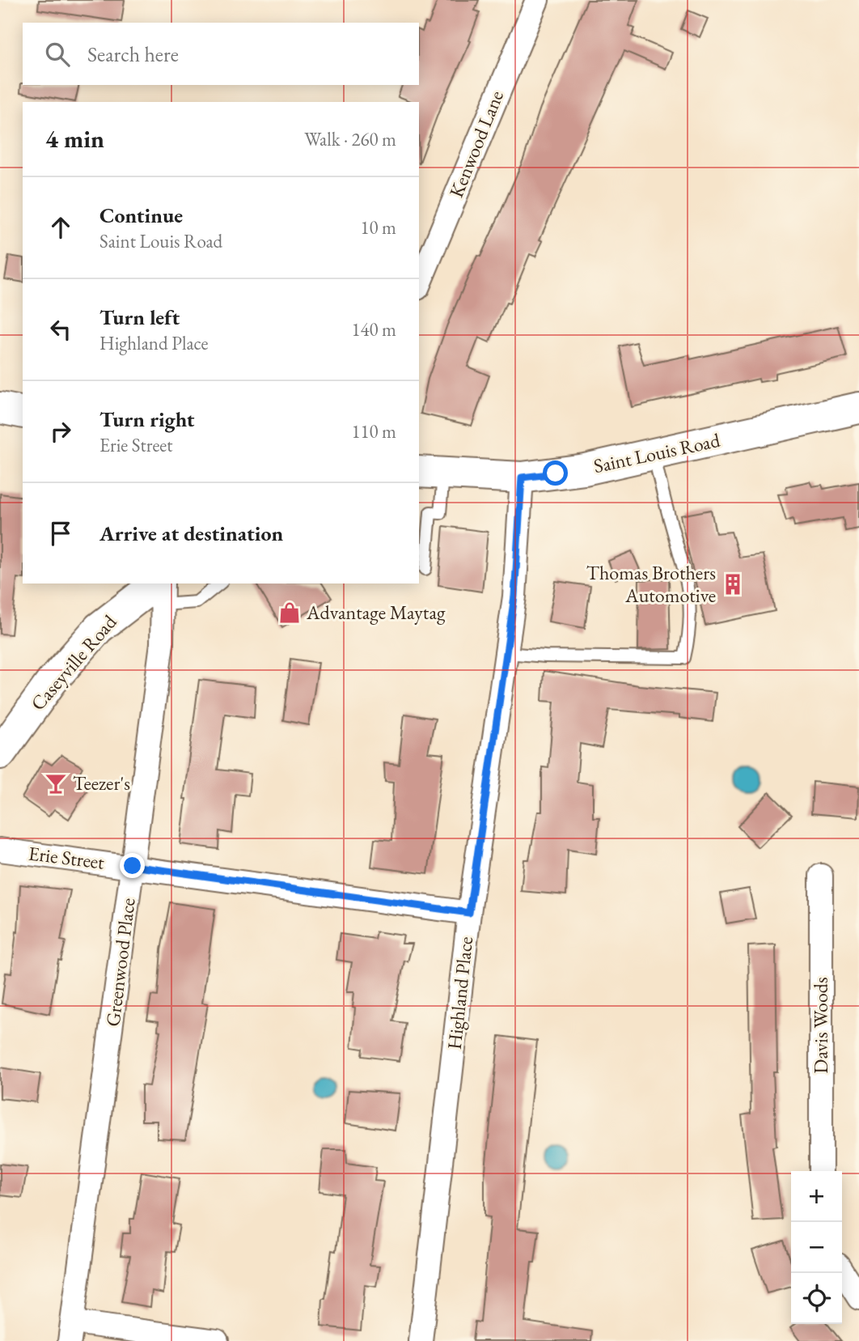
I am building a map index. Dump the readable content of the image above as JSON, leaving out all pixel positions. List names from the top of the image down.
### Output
{
  "streets": {
    "street": [
      "Kenwood Lane",
      "Saint Louis Road",
      "Caseyville Road",
      "Erie Street",
      "Greenwood Place",
      "Highland Place",
      "Davis Woods"
    ]
  },
  "crossings": [
    ["Saint Louis Road", "Highland Place"],
    ["Caseyville Road", "Greenwood Place"],
    ["Erie Street", "Greenwood Place"],
    ["Erie Street", "Highland Place"]
  ],
  "places": {
    "building": ["Thomas Brothers Automotive"],
    "shop": ["Advantage Maytag"],
    "bar": ["Teezer's"]
  },
  "page": {
    "search": "Search here",
    "heading": ["4 min", "Walk · 260 m"],
    "list": [
      ["Continue", "Saint Louis Road", "10 m"],
      ["Turn left", "Highland Place", "140 m"],
      ["Turn right", "Erie Street", "110 m"],
      "Arrive at destination"
    ],
    "map_buttons": ["+", "−"]
  }
}
